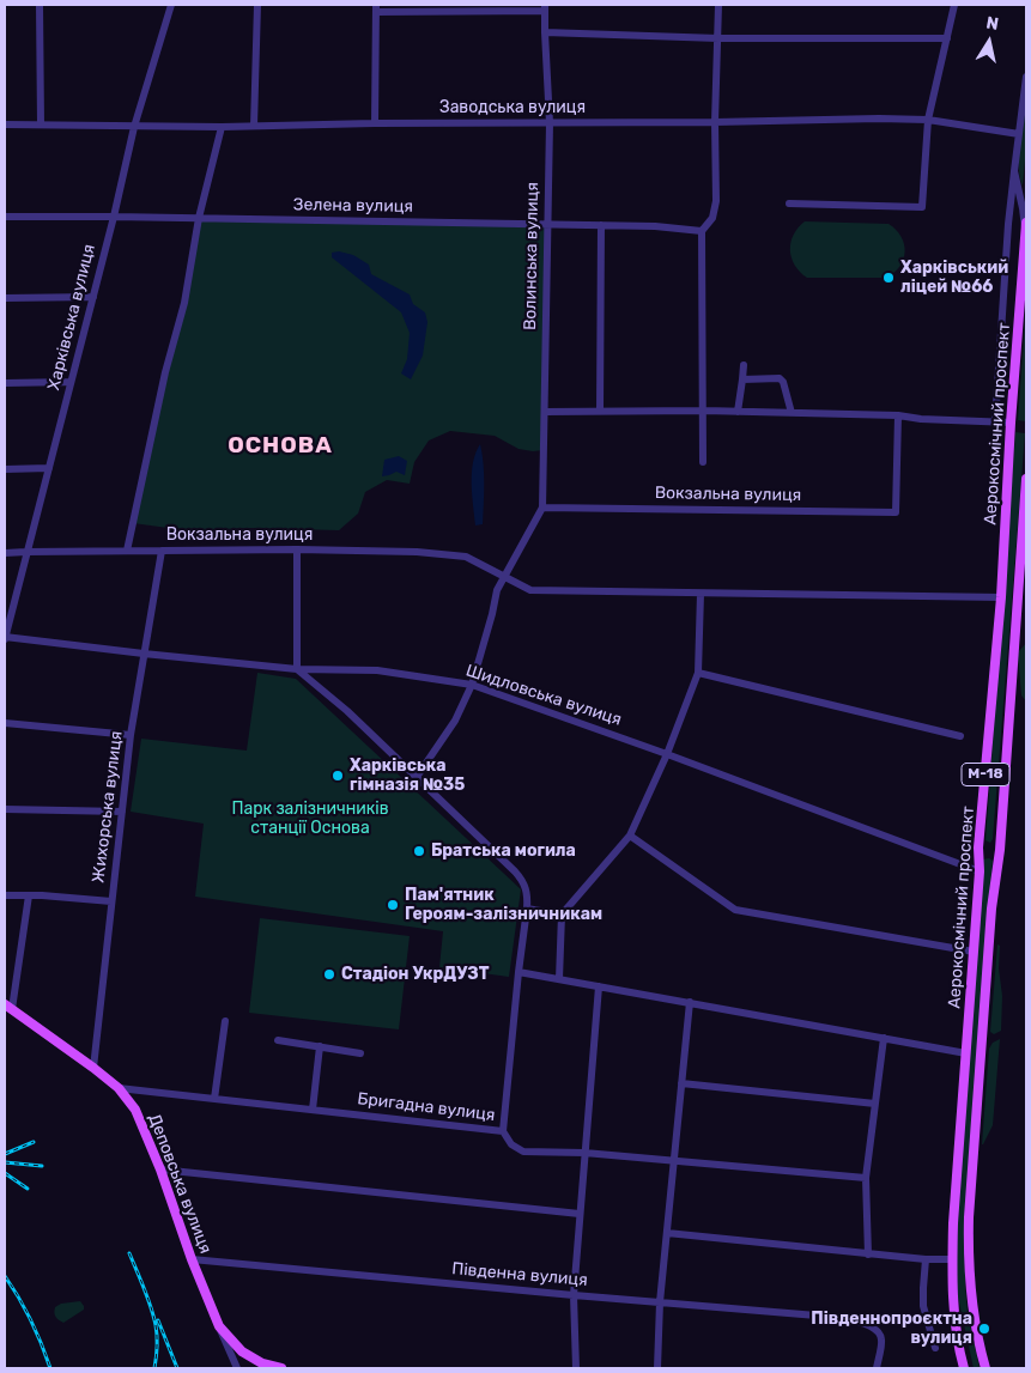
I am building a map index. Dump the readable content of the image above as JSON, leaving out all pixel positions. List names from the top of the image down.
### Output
{
  "streets": {
    "main road": ["Аерокосмічний проспект", "М-18", "Деповська вулиця"],
    "street": [
      "Заводська вулиця",
      "Зелена вулиця",
      "Волинська вулиця",
      "Харківська вулиця",
      "Вокзальна вулиця",
      "Шидловська вулиця",
      "Жихорська вулиця",
      "Бригадна вулиця",
      "Південна вулиця"
    ]
  },
  "crossings": [
    ["Заводська вулиця", "Волинська вулиця"],
    ["Заводська вулиця", "Харківська вулиця"],
    ["Заводська вулиця", "Аерокосмічний проспект"],
    ["Зелена вулиця", "Волинська вулиця"],
    ["Зелена вулиця", "Харківська вулиця"],
    ["Волинська вулиця", "Вокзальна вулиця"],
    ["Харківська вулиця", "Вокзальна вулиця"],
    ["Харківська вулиця", "Шидловська вулиця"],
    ["Аерокосмічний проспект", "Вокзальна вулиця"],
    ["Аерокосмічний проспект", "Шидловська вулиця"],
    ["Вокзальна вулиця", "Жихорська вулиця"],
    ["Шидловська вулиця", "Жихорська вулиця"],
    ["Жихорська вулиця", "Деповська вулиця"],
    ["Бригадна вулиця", "Деповська вулиця"],
    ["Деповська вулиця", "Південна вулиця"]
  ],
  "districts": ["ОСНОВА"],
  "parks": ["Парк залізничників станції Основа"],
  "places": [
    "Харківський ліцей №66",
    "Харківська гімназія №35",
    "Братська могила",
    "Пам'ятник Героям-залізничникам",
    "Стадіон УкрДУЗТ",
    "Південнопроєктна вулиця"
  ],
  "north": "top"
}
